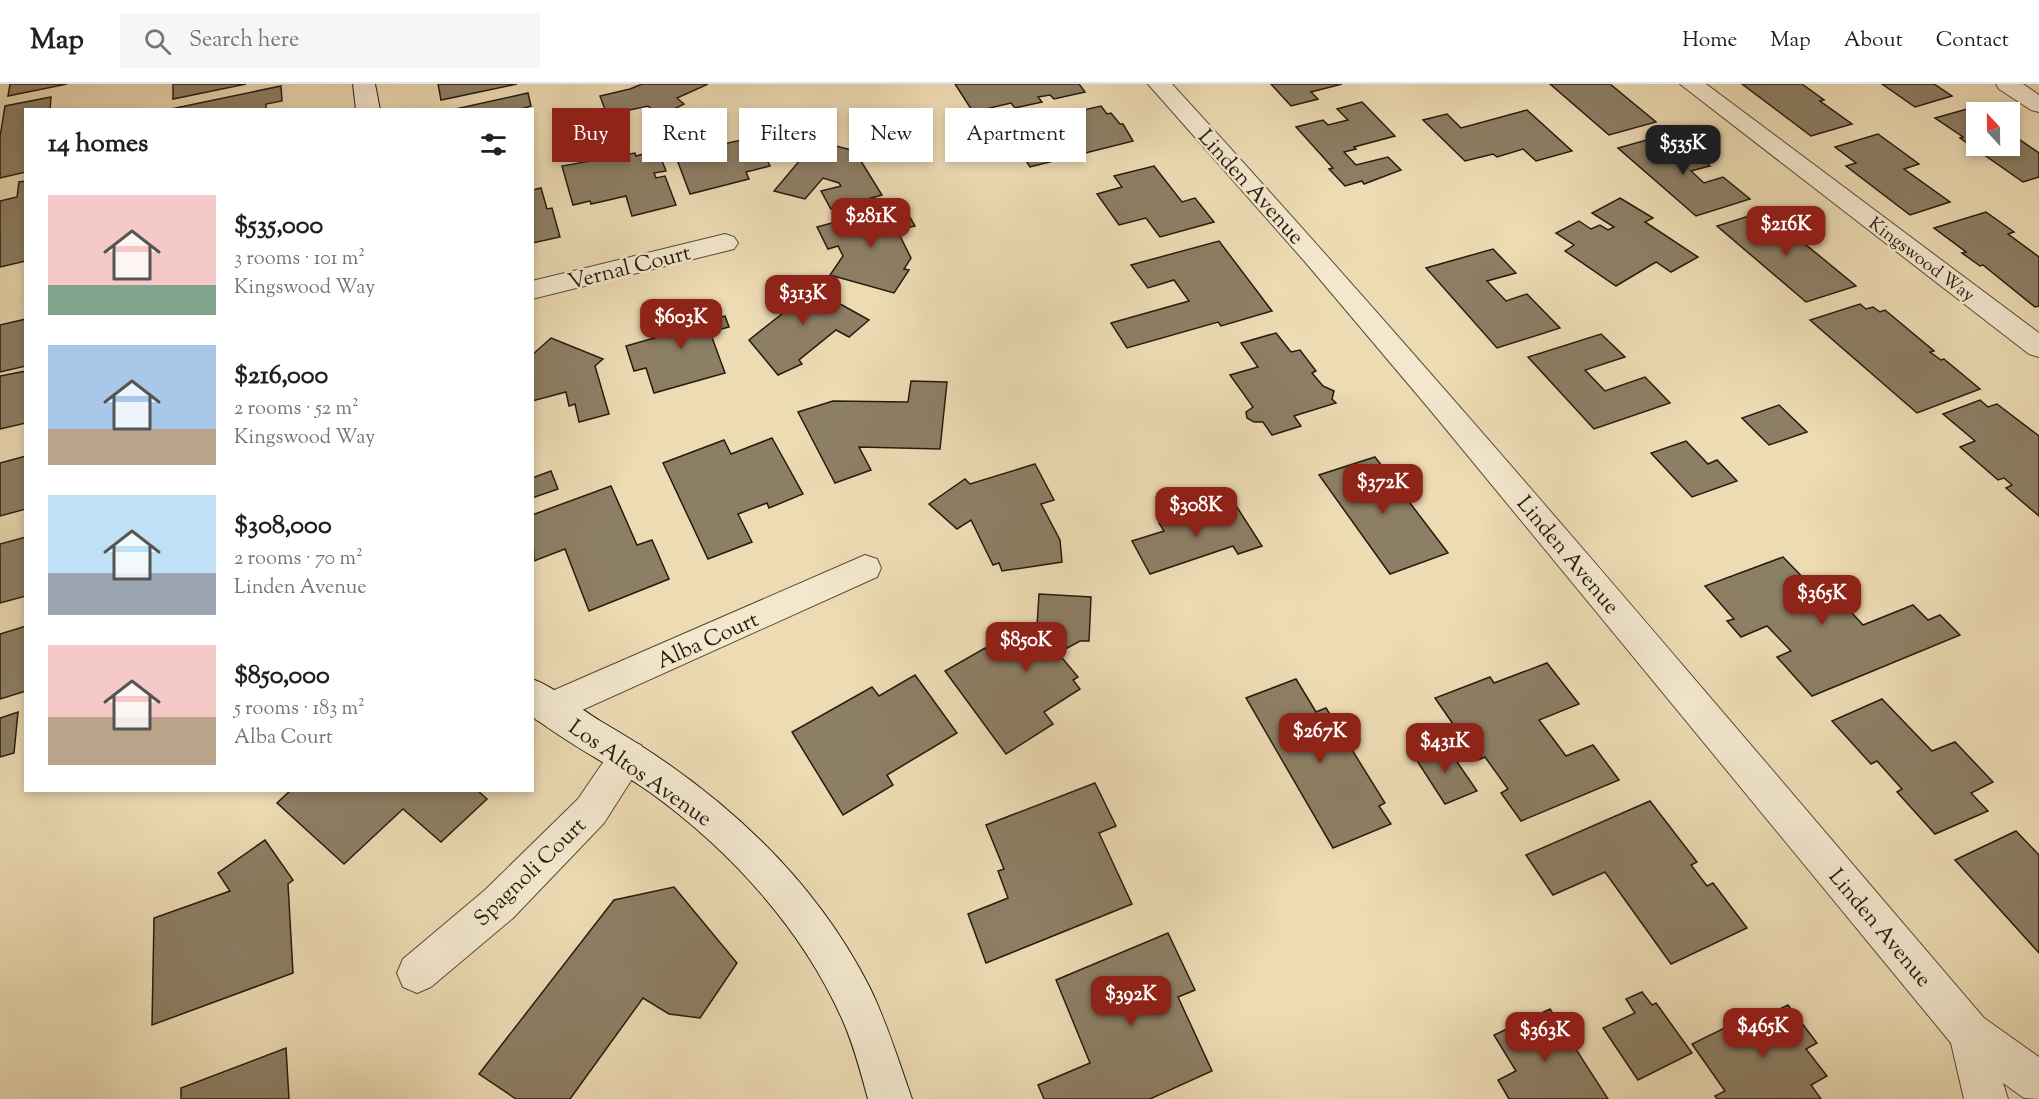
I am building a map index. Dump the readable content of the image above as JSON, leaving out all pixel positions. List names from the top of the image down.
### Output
{
  "streets": {
    "street": [
      "Linden Avenue",
      "Kingswood Way",
      "Vernal Court",
      "Alba Court",
      "Los Altos Avenue",
      "Spagnoli Court"
    ]
  },
  "crossings": [
    ["Alba Court", "Los Altos Avenue"],
    ["Los Altos Avenue", "Spagnoli Court"]
  ],
  "north": "top",
  "page": {
    "header": "Map",
    "search": "Search here",
    "nav": [
      "Home",
      "Map",
      "About",
      "Contact"
    ],
    "chip": [
      "Buy",
      "Rent",
      "Filters",
      "New",
      "Apartment"
    ],
    "heading": "14 homes",
    "price": [
      "$535K",
      "$281K",
      "$216K",
      "$313K",
      "$603K",
      "$372K",
      "$308K",
      "$365K",
      "$850K",
      "$267K",
      "$431K",
      "$392K",
      "$465K",
      "$363K"
    ],
    "list": [
      {
        "name": "$535,000",
        "note": "3 rooms · 101 m² · Kingswood Way"
      },
      {
        "name": "$216,000",
        "note": "2 rooms · 52 m² · Kingswood Way"
      },
      {
        "name": "$308,000",
        "note": "2 rooms · 70 m² · Linden Avenue"
      },
      {
        "name": "$850,000",
        "note": "5 rooms · 183 m² · Alba Court"
      }
    ]
  }
}
